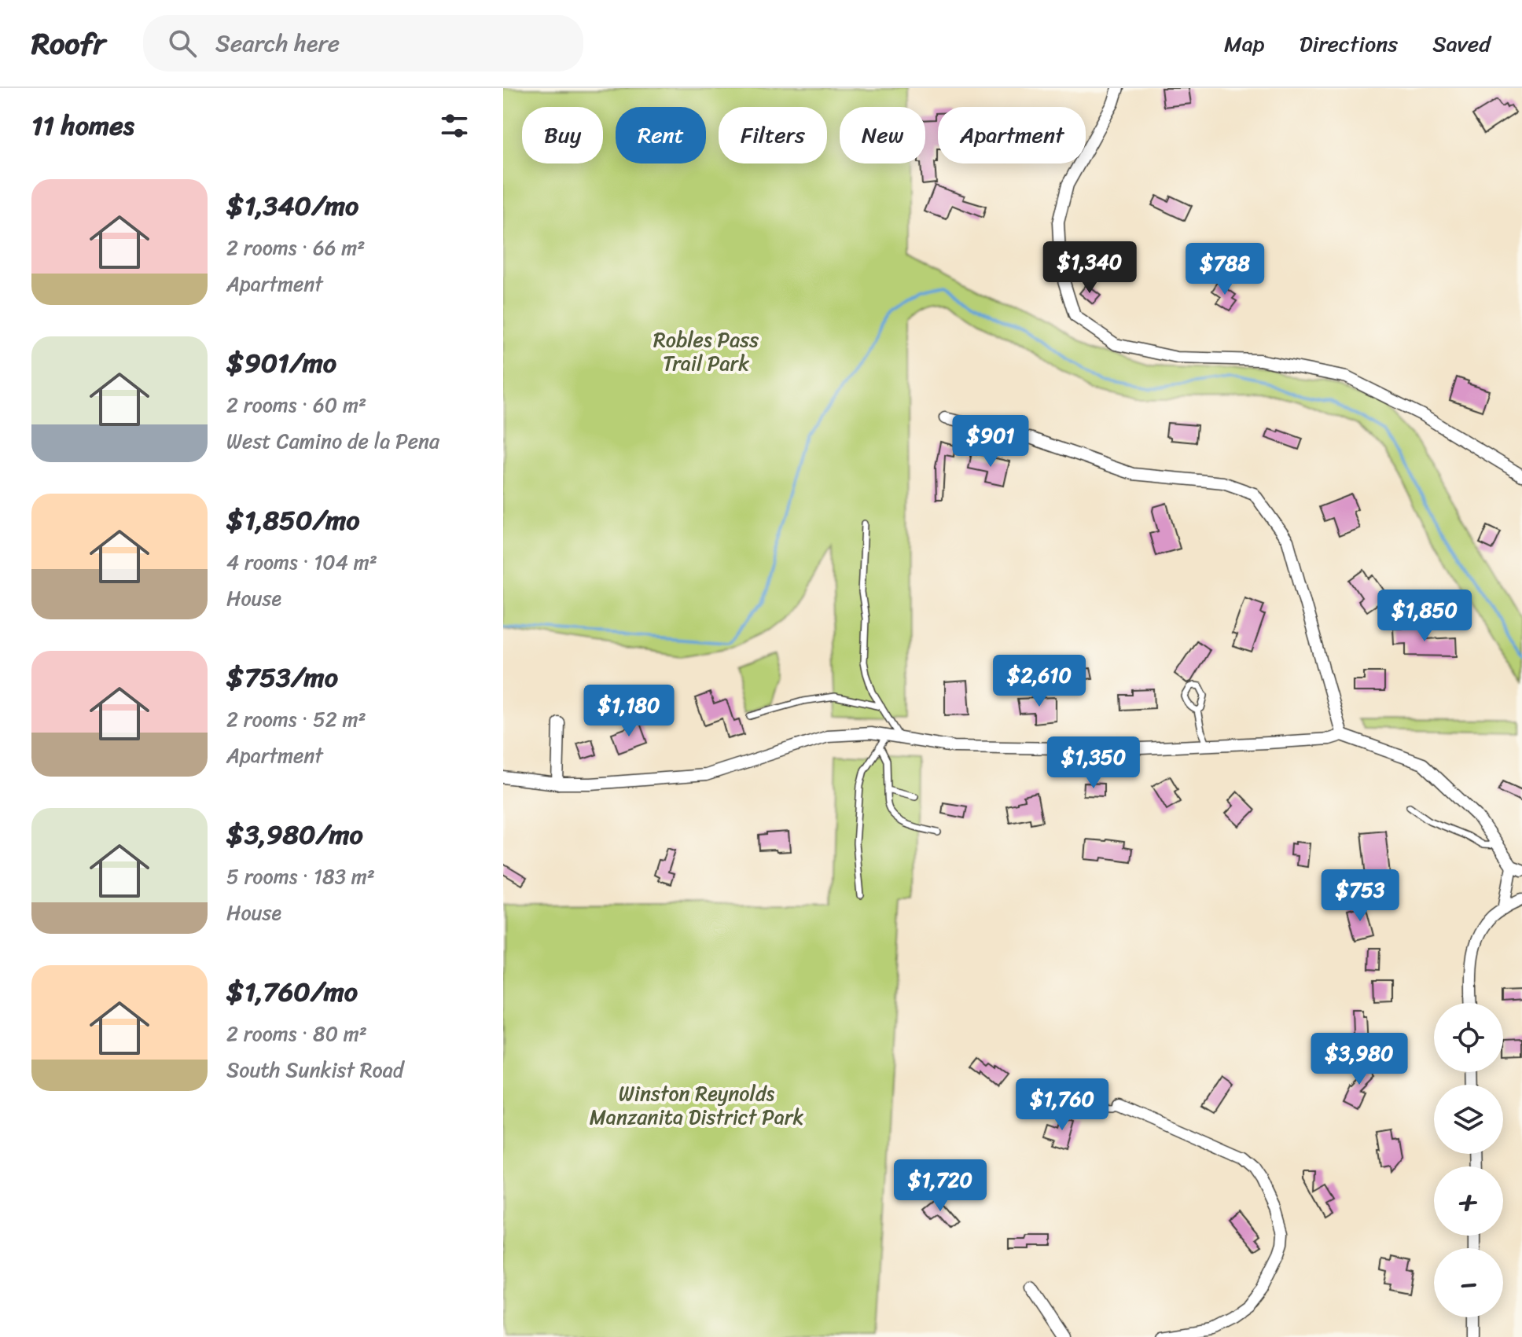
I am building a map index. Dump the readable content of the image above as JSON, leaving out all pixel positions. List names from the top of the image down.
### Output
{
  "parks": ["Robles Pass Trail Park", "Winston Reynolds Manzanita District Park"],
  "page": {
    "header": "Roofr",
    "search": "Search here",
    "nav": ["Map", "Directions", "Saved"],
    "heading": "11 homes",
    "chip": [
      "Buy",
      "Rent",
      "Filters",
      "New",
      "Apartment"
    ],
    "list": [
      {
        "name": "$1,340/mo",
        "note": "2 rooms · 66 m² · Apartment"
      },
      {
        "name": "$901/mo",
        "note": "2 rooms · 60 m² · West Camino de la Pena"
      },
      {
        "name": "$1,850/mo",
        "note": "4 rooms · 104 m² · House"
      },
      {
        "name": "$753/mo",
        "note": "2 rooms · 52 m² · Apartment"
      },
      {
        "name": "$3,980/mo",
        "note": "5 rooms · 183 m² · House"
      },
      {
        "name": "$1,760/mo",
        "note": "2 rooms · 80 m² · South Sunkist Road"
      }
    ],
    "price": [
      "$1,340",
      "$788",
      "$901",
      "$1,850",
      "$2,610",
      "$1,180",
      "$1,350",
      "$753",
      "$3,980",
      "$1,760",
      "$1,720"
    ],
    "map_buttons": ["+", "−"]
  }
}
